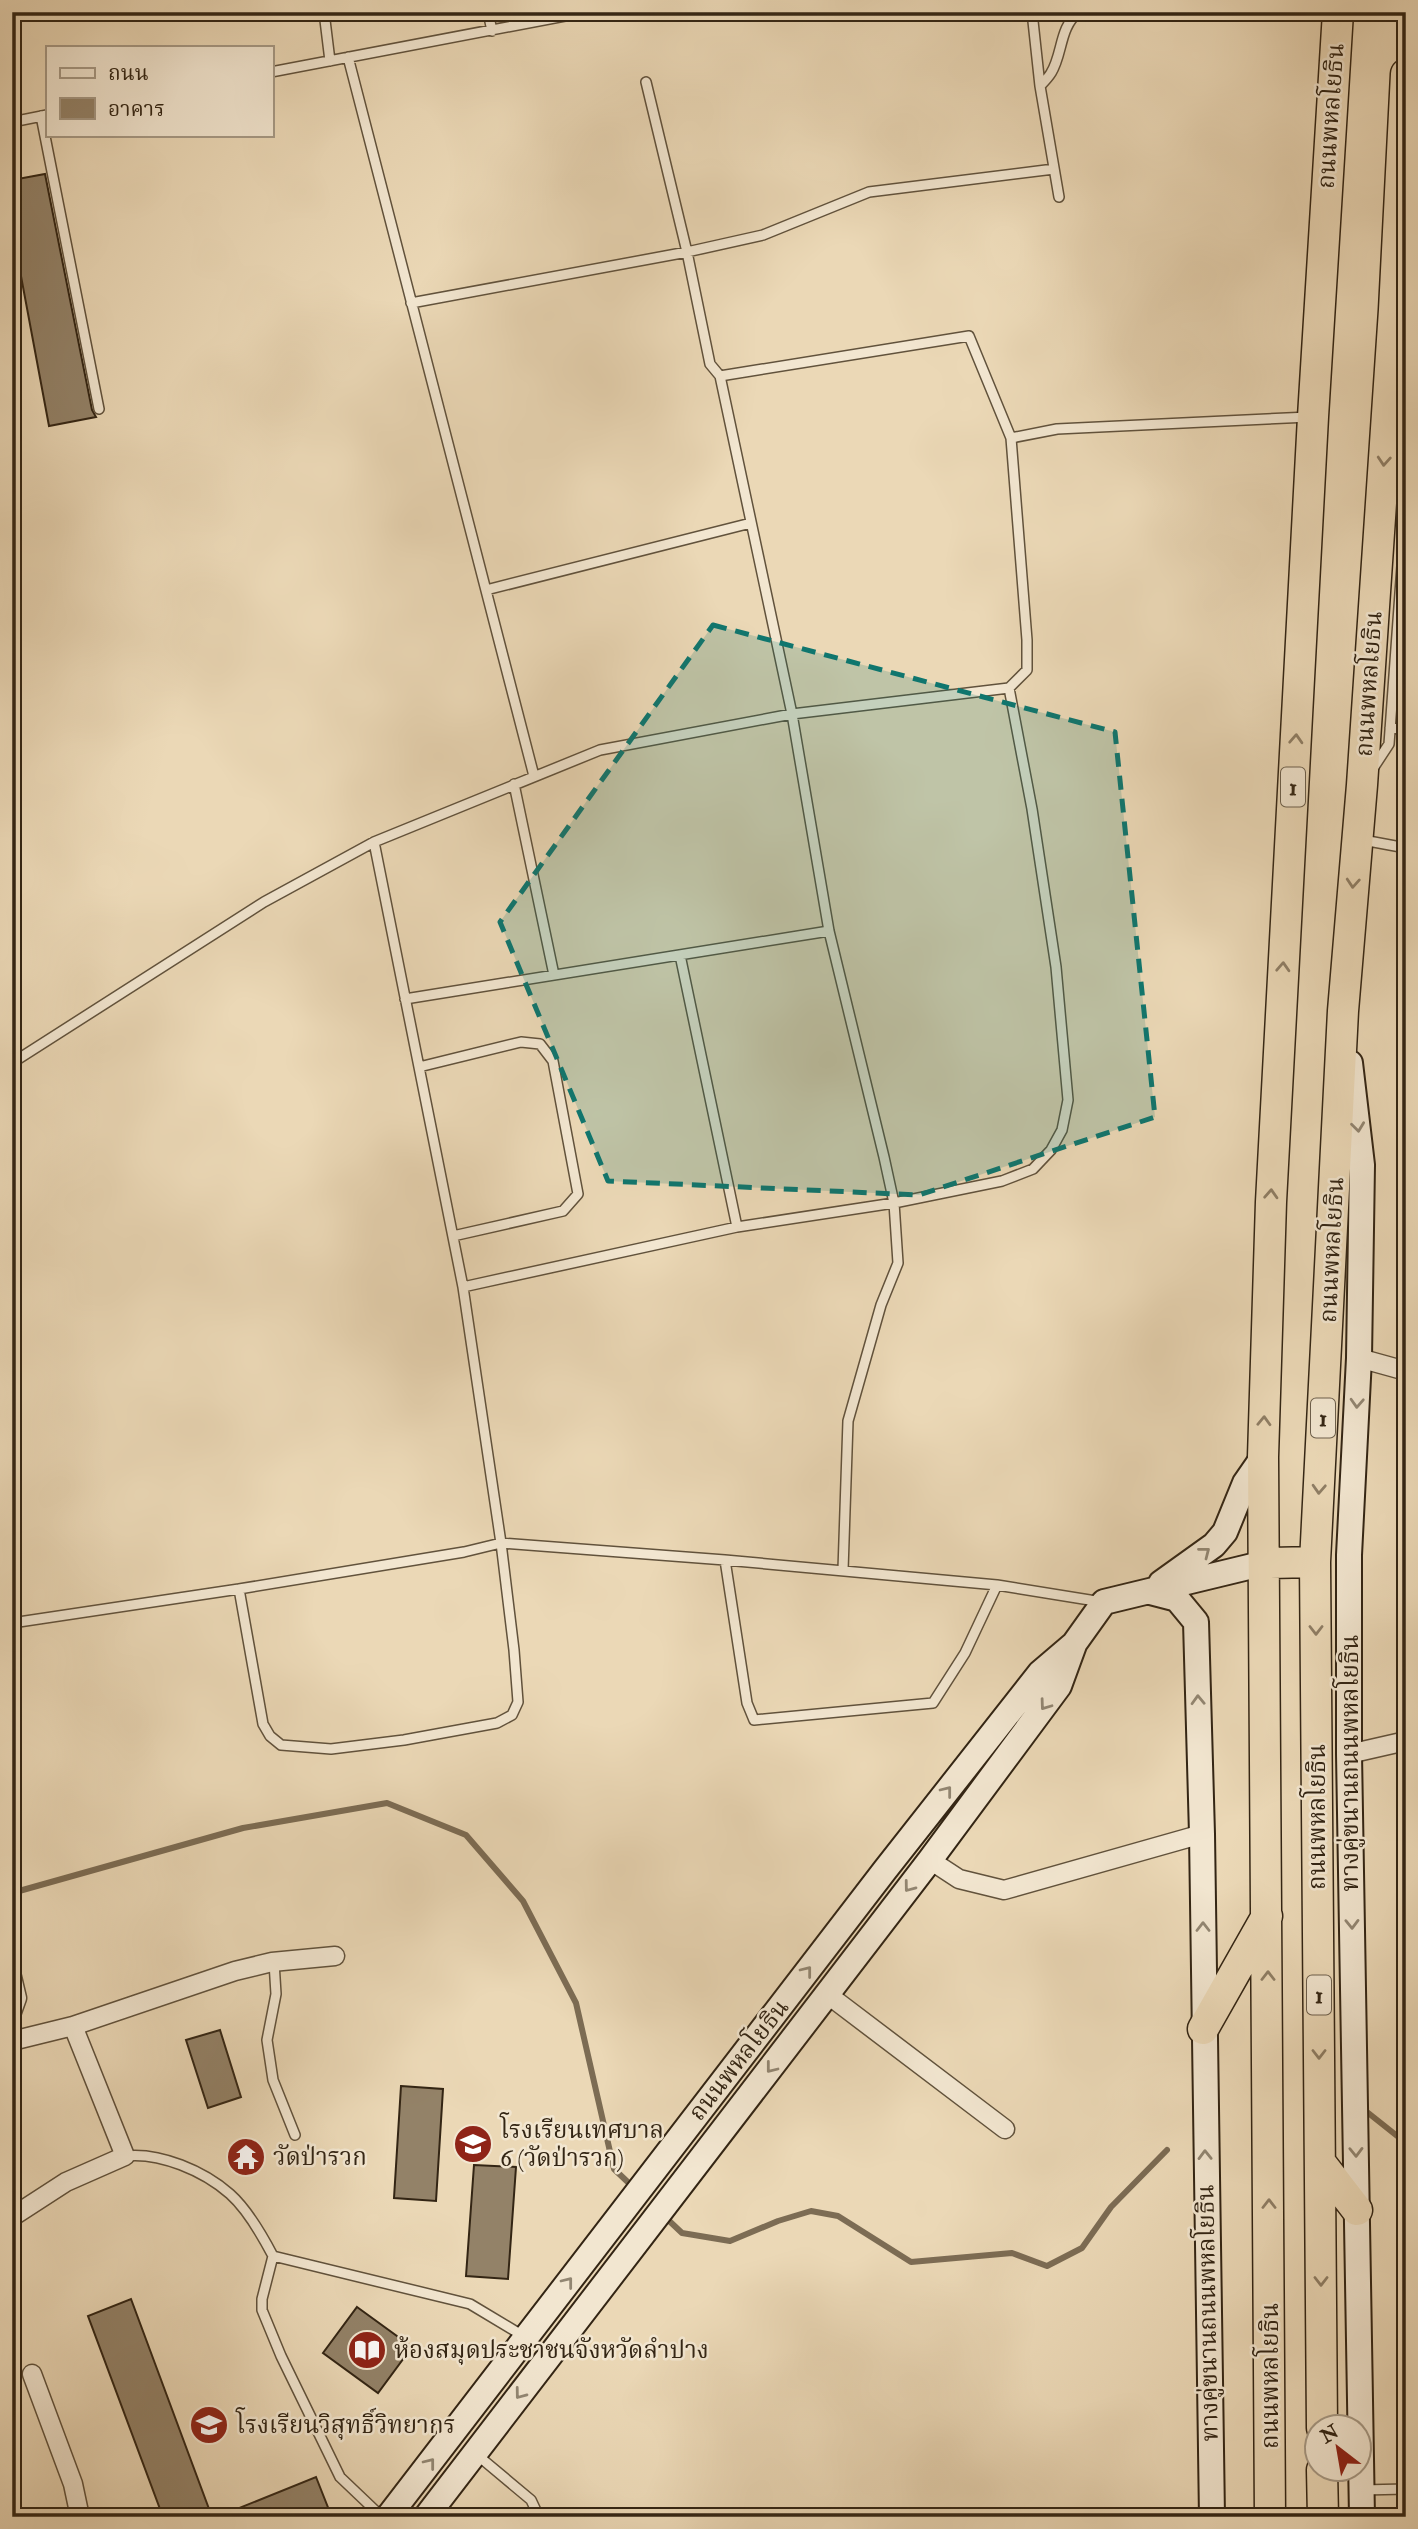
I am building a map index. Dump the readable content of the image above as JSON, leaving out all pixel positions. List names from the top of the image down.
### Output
{
  "streets": {
    "highway": ["ถนนพหลโยธิน", "1"],
    "main road": ["ทางคู่ขนานถนนพหลโยธิน"]
  },
  "crossings": [
    ["ถนนพหลโยธิน", "ทางคู่ขนานถนนพหลโยธิน"]
  ],
  "places": {
    "school or university": ["โรงเรียนเทศบาล 6 (วัดป่ารวก)", "โรงเรียนวิสุทธิ์วิทยากร"],
    "temple": ["วัดป่ารวก"],
    "library": ["ห้องสมุดประชาชนจังหวัดลำปาง"]
  },
  "legend": ["ถนน", "อาคาร"],
  "north": "top left"
}
